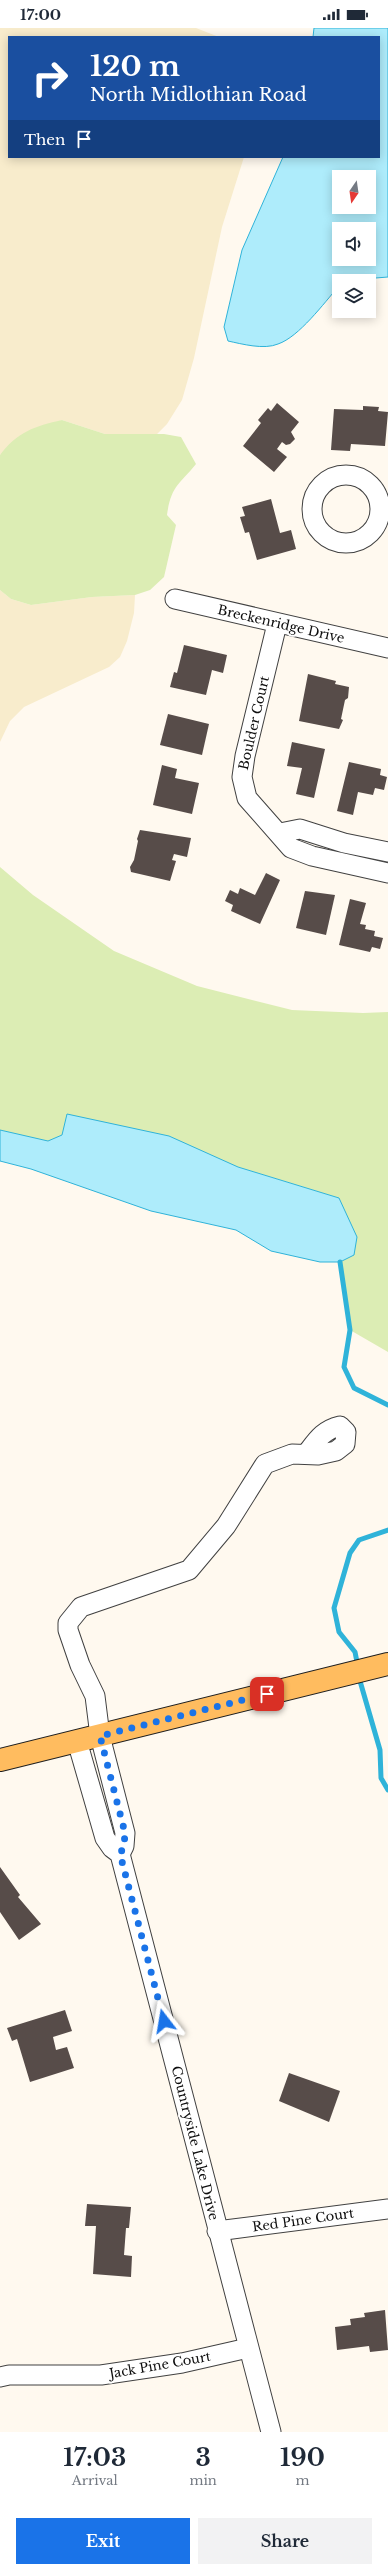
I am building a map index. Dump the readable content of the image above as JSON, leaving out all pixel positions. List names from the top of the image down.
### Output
{
  "streets": {
    "street": [
      "Breckenridge Drive",
      "Boulder Court",
      "Countryside Lake Drive",
      "Red Pine Court",
      "Jack Pine Court"
    ]
  },
  "crossings": [
    ["Breckenridge Drive", "Boulder Court"],
    ["Countryside Lake Drive", "Red Pine Court"],
    ["Countryside Lake Drive", "Jack Pine Court"]
  ],
  "north": "bottom",
  "page": {
    "status": "17:00",
    "turn": ["120 m", "North Midlothian Road"],
    "then": "Then",
    "eta": [
      "17:03",
      "Arrival",
      "3",
      "min",
      "190",
      "m"
    ],
    "buttons": ["Exit", "Share"]
  }
}
